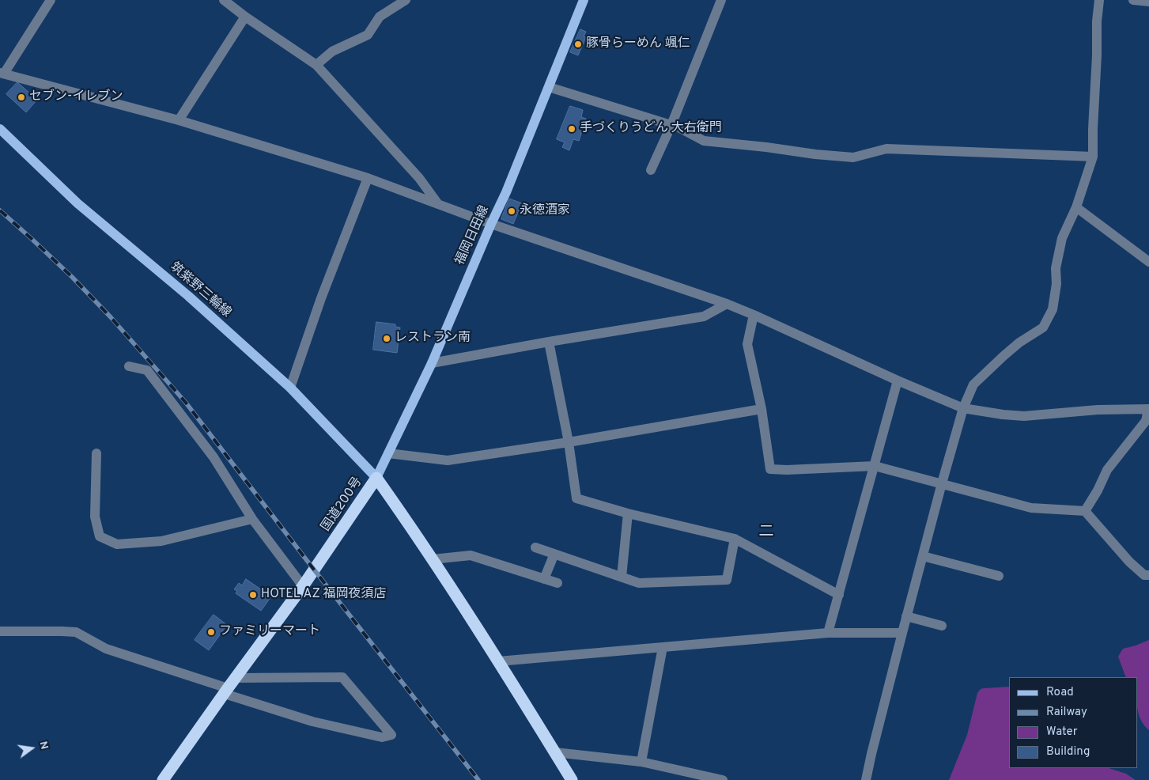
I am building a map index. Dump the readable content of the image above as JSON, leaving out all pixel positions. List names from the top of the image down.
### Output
{
  "streets": {
    "highway": ["国道200号"],
    "main road": ["福岡日田線", "筑紫野三輪線"]
  },
  "crossings": [
    ["福岡日田線", "筑紫野三輪線"],
    ["福岡日田線", "国道200号"],
    ["筑紫野三輪線", "国道200号"]
  ],
  "districts": ["二"],
  "places": [
    "豚骨らーめん 颯仁",
    "セブン-イレブン",
    "手づくりうどん 大右衛門",
    "永徳酒家",
    "レストラン南",
    "HOTEL AZ 福岡夜須店",
    "ファミリーマート"
  ],
  "legend": [
    "Road",
    "Railway",
    "Water",
    "Building"
  ],
  "north": "right"
}
